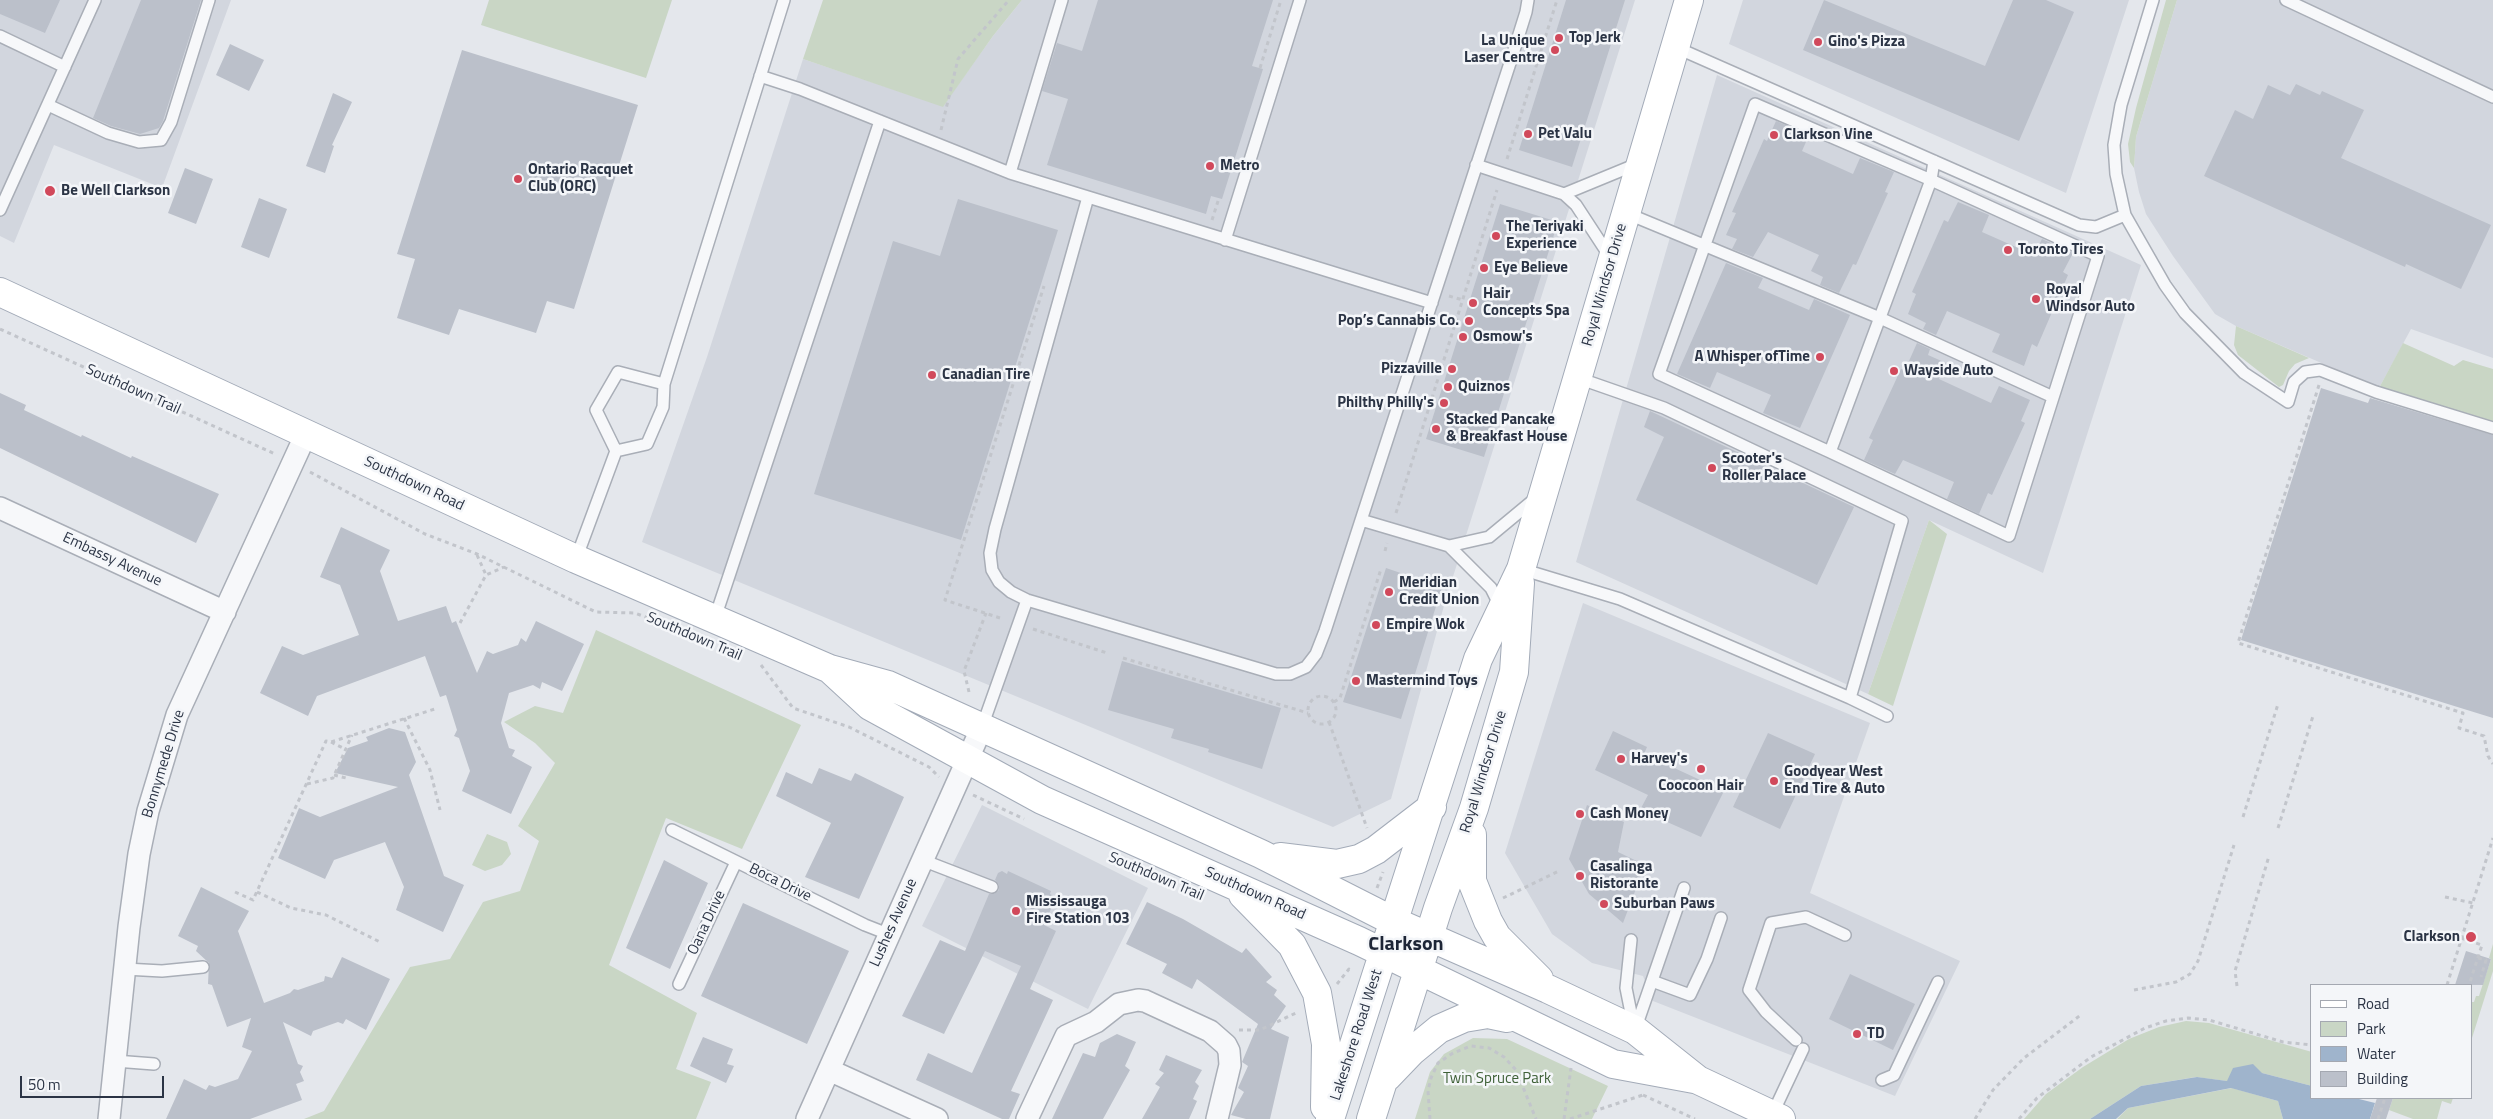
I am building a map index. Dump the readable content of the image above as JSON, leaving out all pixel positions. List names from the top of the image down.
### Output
{
  "streets": {
    "main road": ["Royal Windsor Drive", "Southdown Road", "Lakeshore Road West"],
    "street": ["Embassy Avenue", "Bonnymede Drive", "Lushes Avenue"],
    "lane": ["Boca Drive", "Oana Drive"],
    "path": ["Southdown Trail"]
  },
  "crossings": [
    ["Royal Windsor Drive", "Southdown Road"],
    ["Royal Windsor Drive", "Lakeshore Road West"],
    ["Southdown Road", "Bonnymede Drive"],
    ["Southdown Road", "Lushes Avenue"],
    ["Southdown Road", "Lakeshore Road West"],
    ["Embassy Avenue", "Bonnymede Drive"],
    ["Boca Drive", "Oana Drive"],
    ["Boca Drive", "Lushes Avenue"]
  ],
  "districts": ["Clarkson"],
  "parks": ["Twin Spruce Park"],
  "places": [
    "Top Jerk",
    "Gino's Pizza",
    "La Unique Laser Centre",
    "Pet Valu",
    "Clarkson Vine",
    "Metro",
    "Ontario Racquet Club (ORC)",
    "Be Well Clarkson",
    "The Teriyaki Experience",
    "Toronto Tires",
    "Eye Believe",
    "Royal Windsor Auto",
    "Hair Concepts Spa",
    "Pop’s Cannabis Co.",
    "Osmow's",
    "A Whisper ofTime",
    "Pizzaville",
    "Wayside Auto",
    "Canadian Tire",
    "Quiznos",
    "Philthy Philly's",
    "Stacked Pancake & Breakfast House",
    "Scooter's Roller Palace",
    "Meridian Credit Union",
    "Empire Wok",
    "Mastermind Toys",
    "Harvey's",
    "Coocoon Hair",
    "Goodyear West End Tire & Auto",
    "Cash Money",
    "Casalinga Ristorante",
    "Suburban Paws",
    "Mississauga Fire Station 103",
    "Clarkson",
    "TD"
  ],
  "legend": [
    "Road",
    "Park",
    "Water",
    "Building"
  ],
  "scale_bar": "50 m"
}
